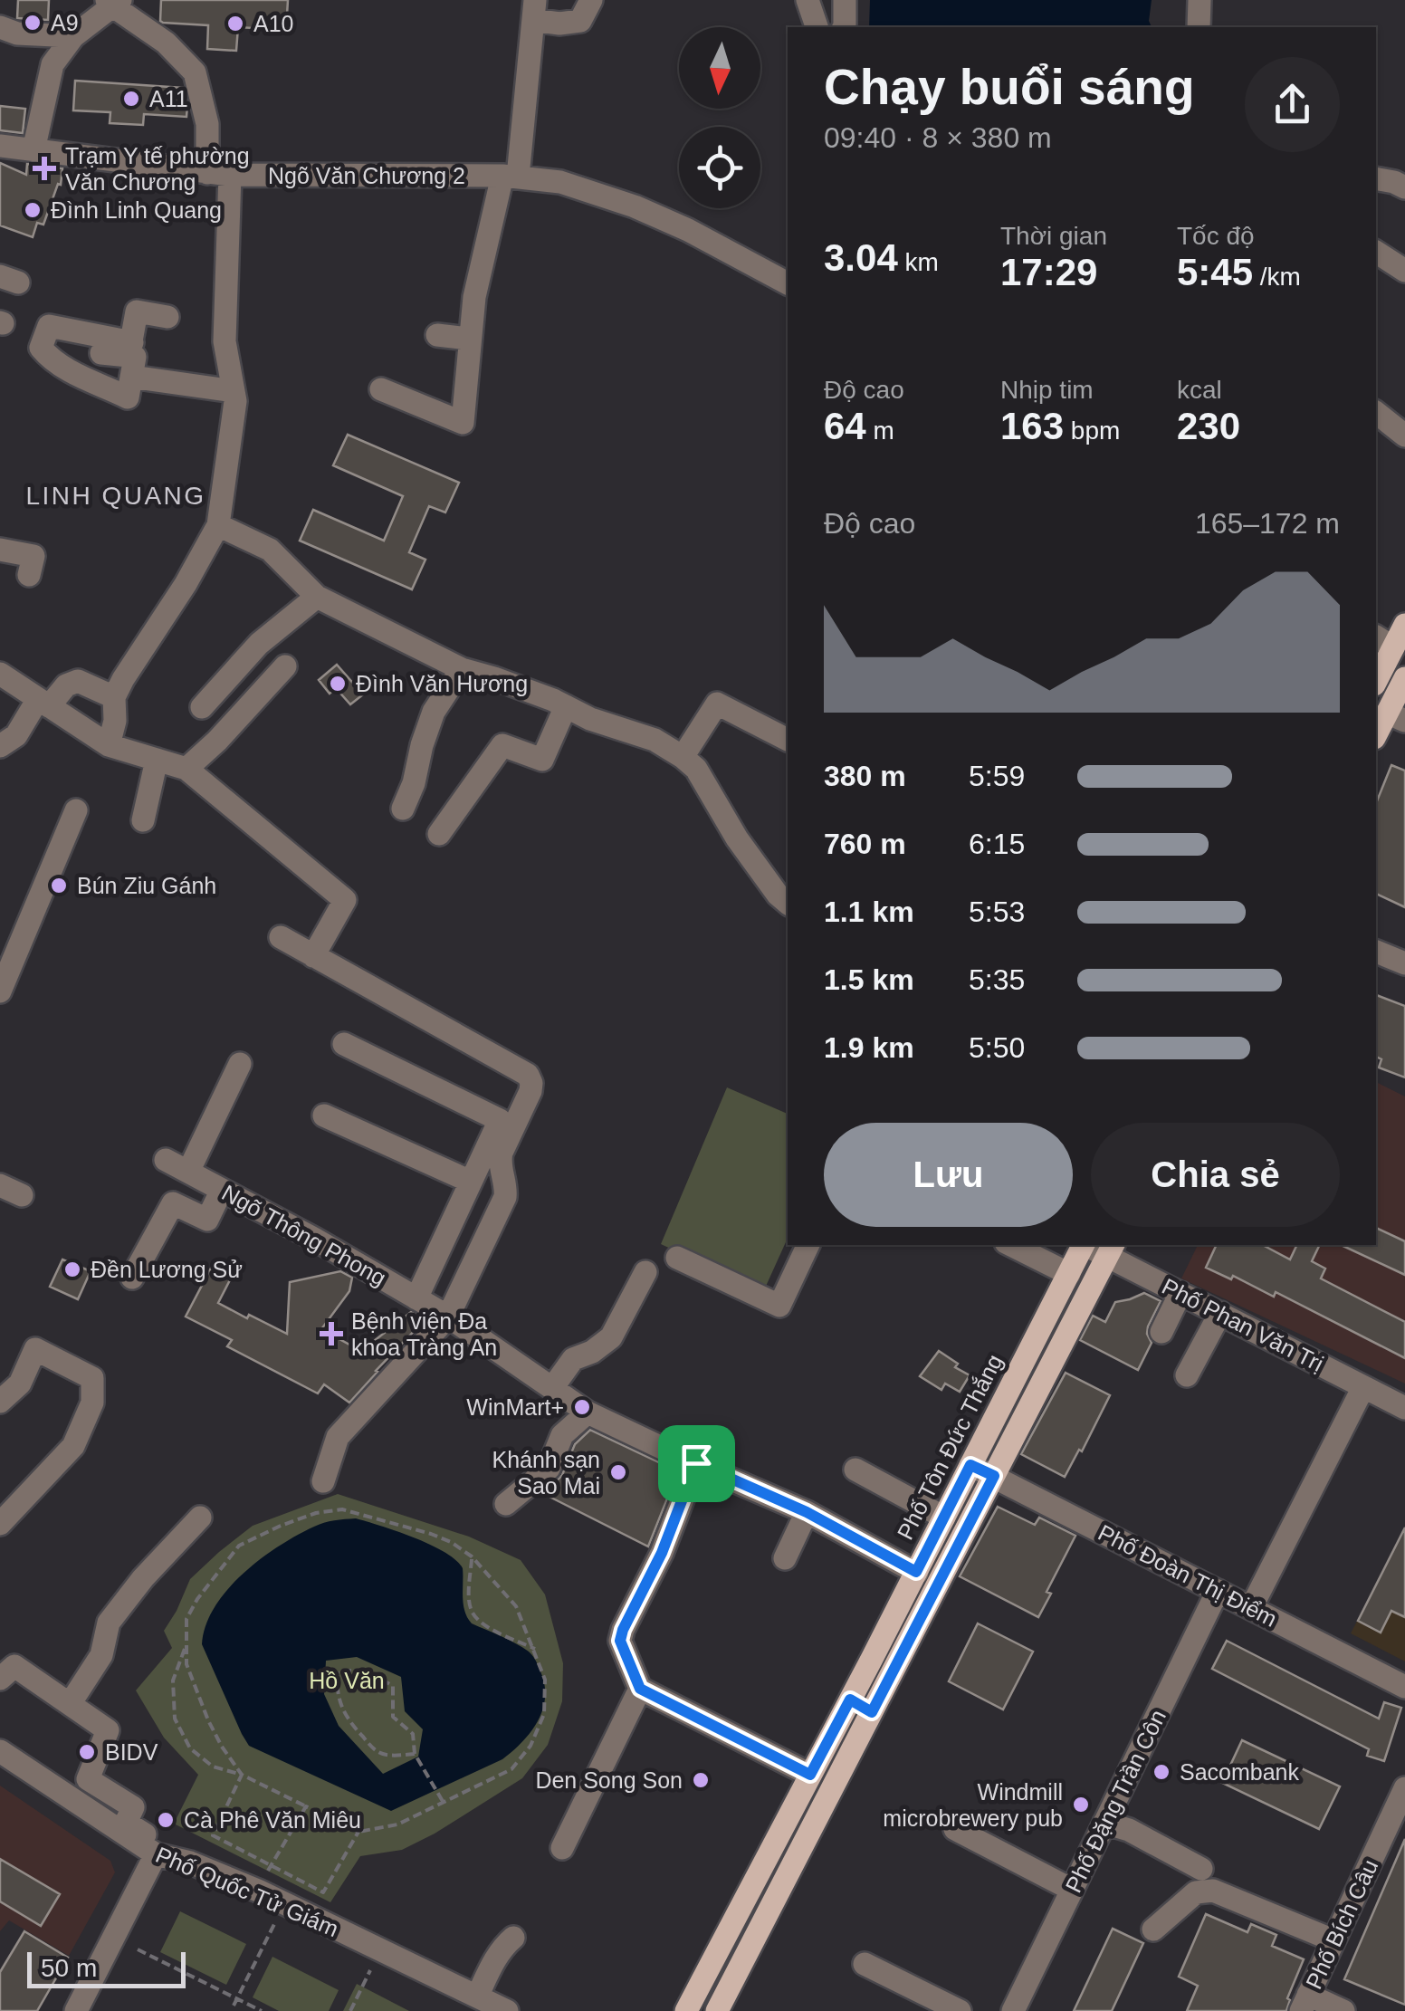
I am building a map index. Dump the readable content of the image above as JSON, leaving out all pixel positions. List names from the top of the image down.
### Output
{
  "streets": {
    "main road": ["Phố Tôn Đức Thắng"],
    "street": [
      "Ngõ Văn Chương 2",
      "Ngõ Thông Phong",
      "Phố Phan Văn Trị",
      "Phố Đoàn Thị Điểm",
      "Phố Đặng Trần Côn",
      "Phố Quốc Tử Giám",
      "Phố Bích Câu"
    ]
  },
  "crossings": [
    ["Ngõ Thông Phong", "Phố Tôn Đức Thắng"],
    ["Phố Tôn Đức Thắng", "Phố Đoàn Thị Điểm"],
    ["Phố Đoàn Thị Điểm", "Phố Đặng Trần Côn"]
  ],
  "districts": ["LINH QUANG"],
  "parks": ["Hồ Văn"],
  "places": {
    "other": [
      "A9",
      "A10",
      "A11",
      "Đình Linh Quang",
      "Đình Văn Hương",
      "Bún Ziu Gánh",
      "Đền Lương Sử",
      "WinMart+",
      "Khánh sạn Sao Mai",
      "BIDV",
      "Sacombank",
      "Den Song Son",
      "Windmill microbrewery pub",
      "Cà Phê Văn Miêu"
    ],
    "health": ["Trạm Y tế phường Văn Chương", "Bệnh viện Đa khoa Tràng An"]
  },
  "scale_bar": "50 m",
  "north": "bottom",
  "page": {
    "heading": ["Chạy buổi sáng", "09:40 · 8 × 380 m"],
    "stats": [
      ["3.04 km"],
      ["Thời gian", "17:29"],
      ["Tốc độ", "5:45 /km"],
      ["Độ cao", "64 m"],
      ["Nhịp tim", "163 bpm"],
      ["kcal", "230"]
    ],
    "chart": ["Độ cao", "165–172 m"],
    "list": [
      {
        "name": "380 m",
        "note": "5:59"
      },
      {
        "name": "760 m",
        "note": "6:15"
      },
      {
        "name": "1.1 km",
        "note": "5:53"
      },
      {
        "name": "1.5 km",
        "note": "5:35"
      },
      {
        "name": "1.9 km",
        "note": "5:50"
      }
    ],
    "buttons": ["Lưu", "Chia sẻ"],
    "scale": "50 m"
  }
}
